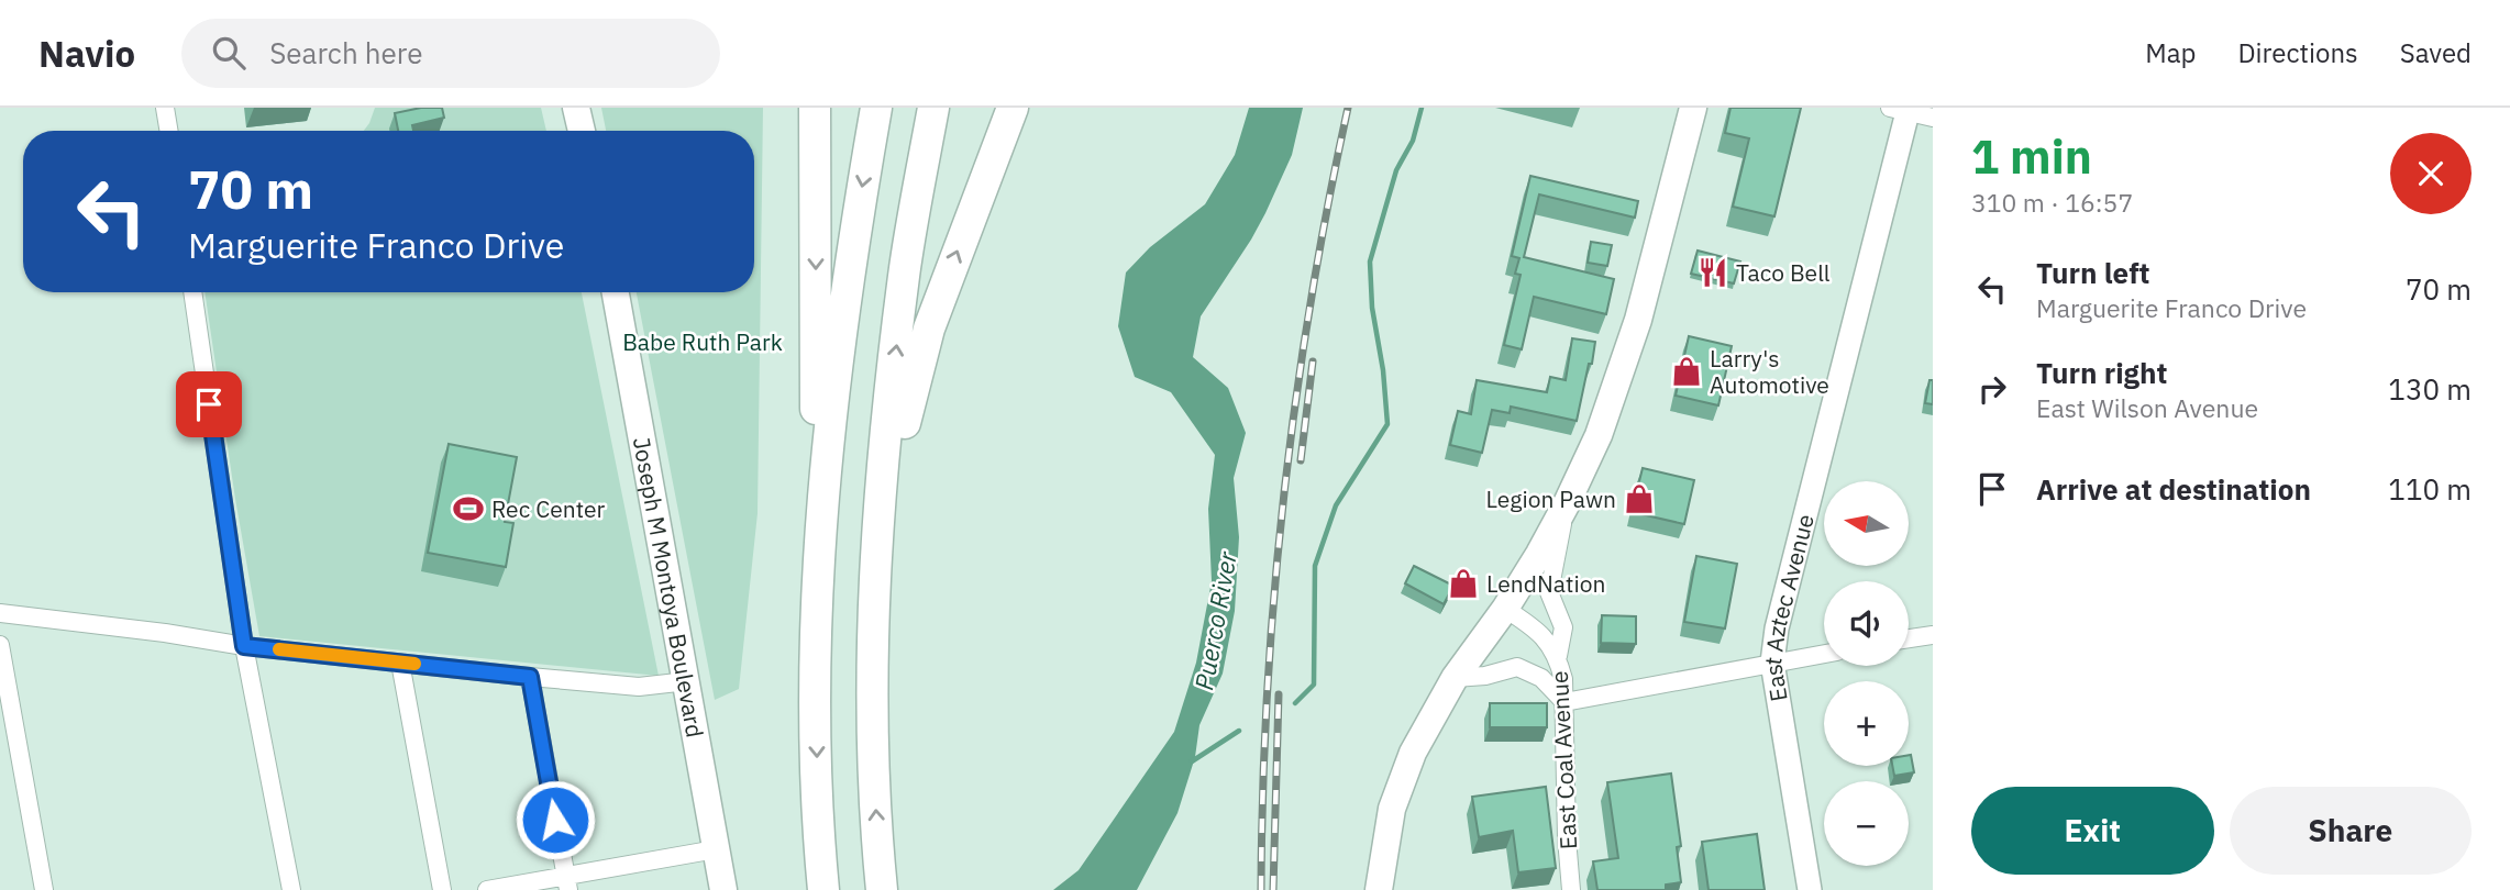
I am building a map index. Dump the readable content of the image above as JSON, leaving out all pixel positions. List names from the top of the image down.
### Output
{
  "streets": {
    "main road": ["Joseph M Montoya Boulevard", "East Aztec Avenue"],
    "street": ["East Coal Avenue"]
  },
  "water": ["Puerco River"],
  "parks": ["Babe Ruth Park"],
  "places": {
    "restaurant": ["Taco Bell"],
    "shop": ["Larry's Automotive", "Legion Pawn", "LendNation"],
    "sports": ["Rec Center"]
  },
  "north": "left",
  "page": {
    "header": "Navio",
    "search": "Search here",
    "nav": ["Map", "Directions", "Saved"],
    "heading": ["1 min", "310 m · 16:57"],
    "turn": ["70 m", "Marguerite Franco Drive"],
    "list": [
      {
        "name": "Turn left",
        "note": "Marguerite Franco Drive",
        "value": "70 m"
      },
      {
        "name": "Turn right",
        "note": "East Wilson Avenue",
        "value": "130 m"
      },
      {
        "name": "Arrive at destination",
        "value": "110 m"
      }
    ],
    "map_buttons": ["+", "−"],
    "buttons": ["Exit", "Share"]
  }
}
